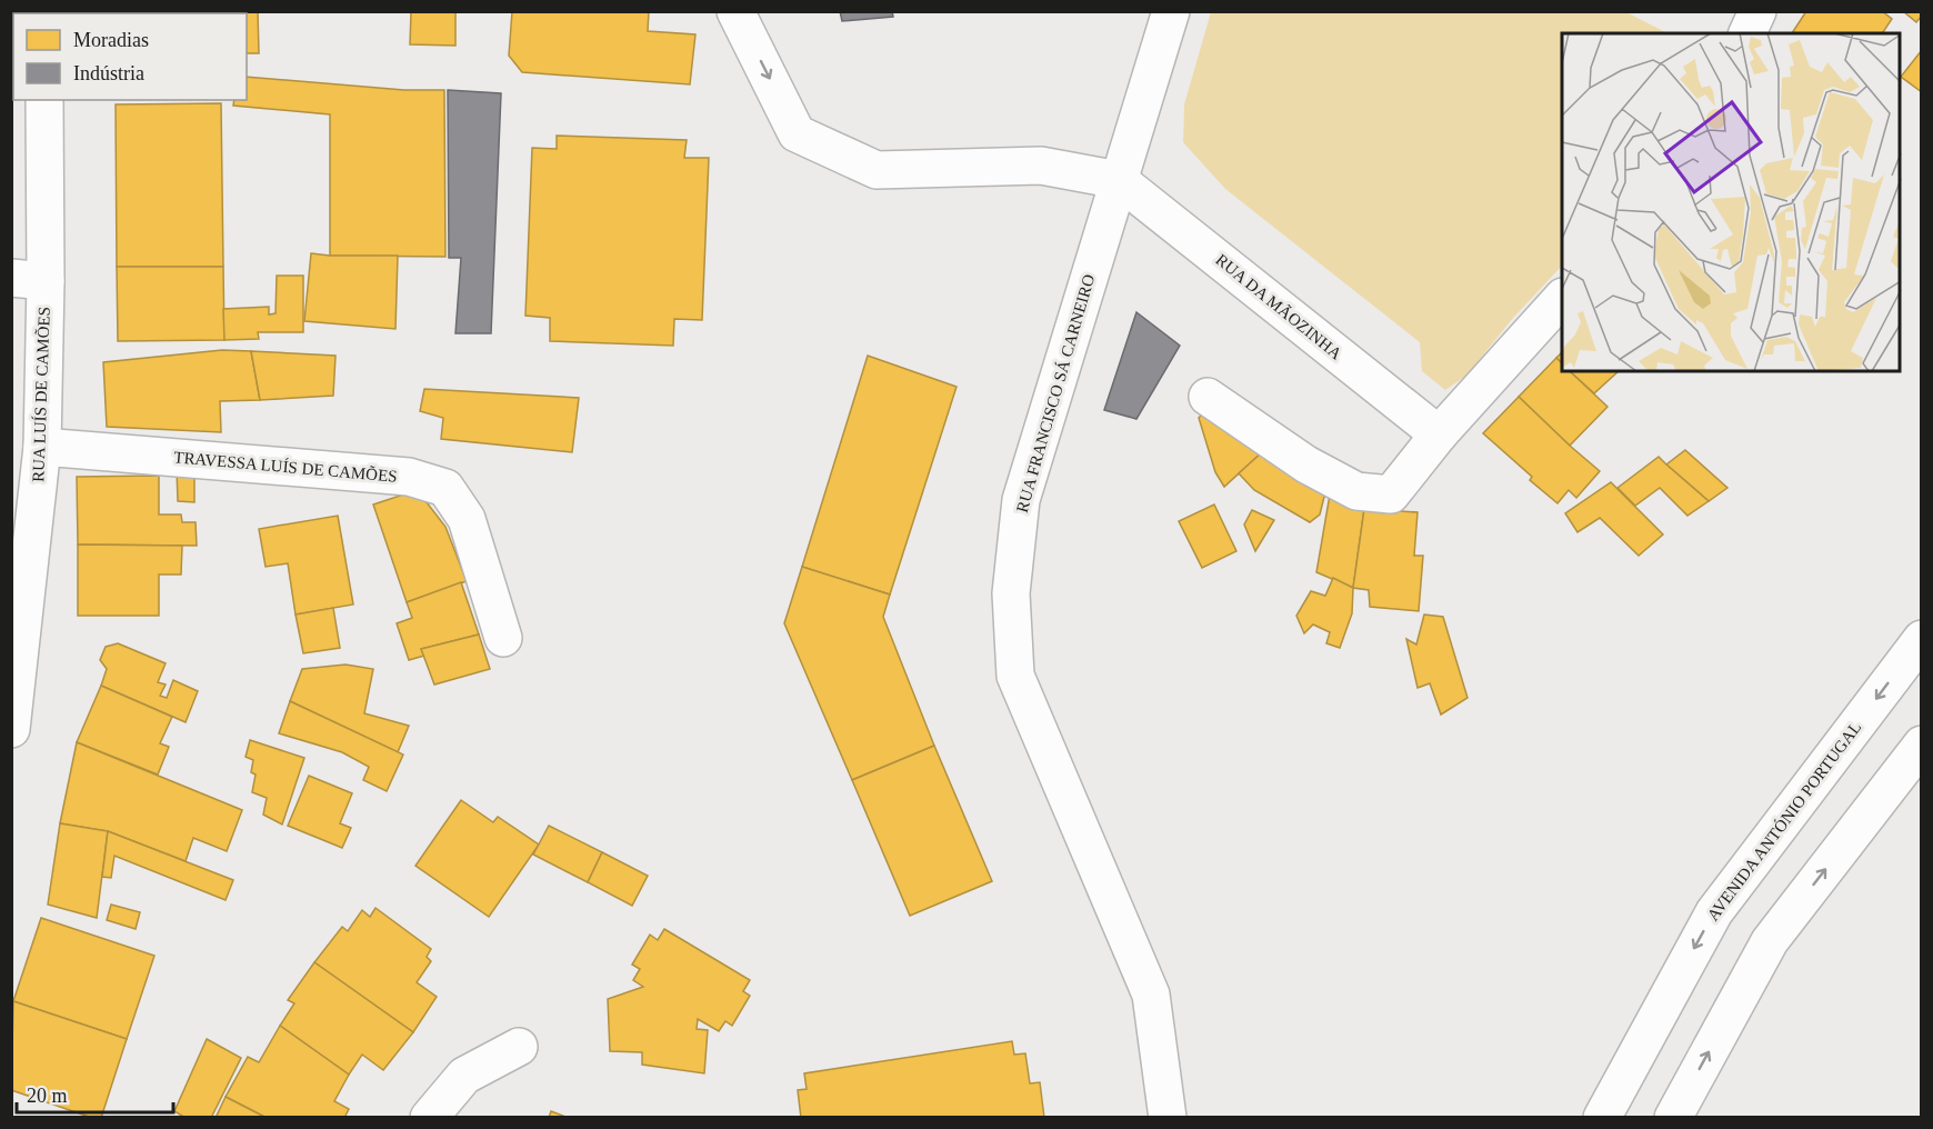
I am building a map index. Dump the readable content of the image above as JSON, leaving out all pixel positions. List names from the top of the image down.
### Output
{
  "streets": {
    "street": [
      "RUA DA MÃOZINHA",
      "RUA FRANCISCO SÁ CARNEIRO",
      "RUA LUÍS DE CAMÕES",
      "TRAVESSA LUÍS DE CAMÕES",
      "AVENIDA ANTÓNIO PORTUGAL"
    ]
  },
  "crossings": [
    ["RUA DA MÃOZINHA", "RUA FRANCISCO SÁ CARNEIRO"],
    ["RUA LUÍS DE CAMÕES", "TRAVESSA LUÍS DE CAMÕES"]
  ],
  "legend": ["Moradias", "Indústria"],
  "scale_bar": "20 m"
}
